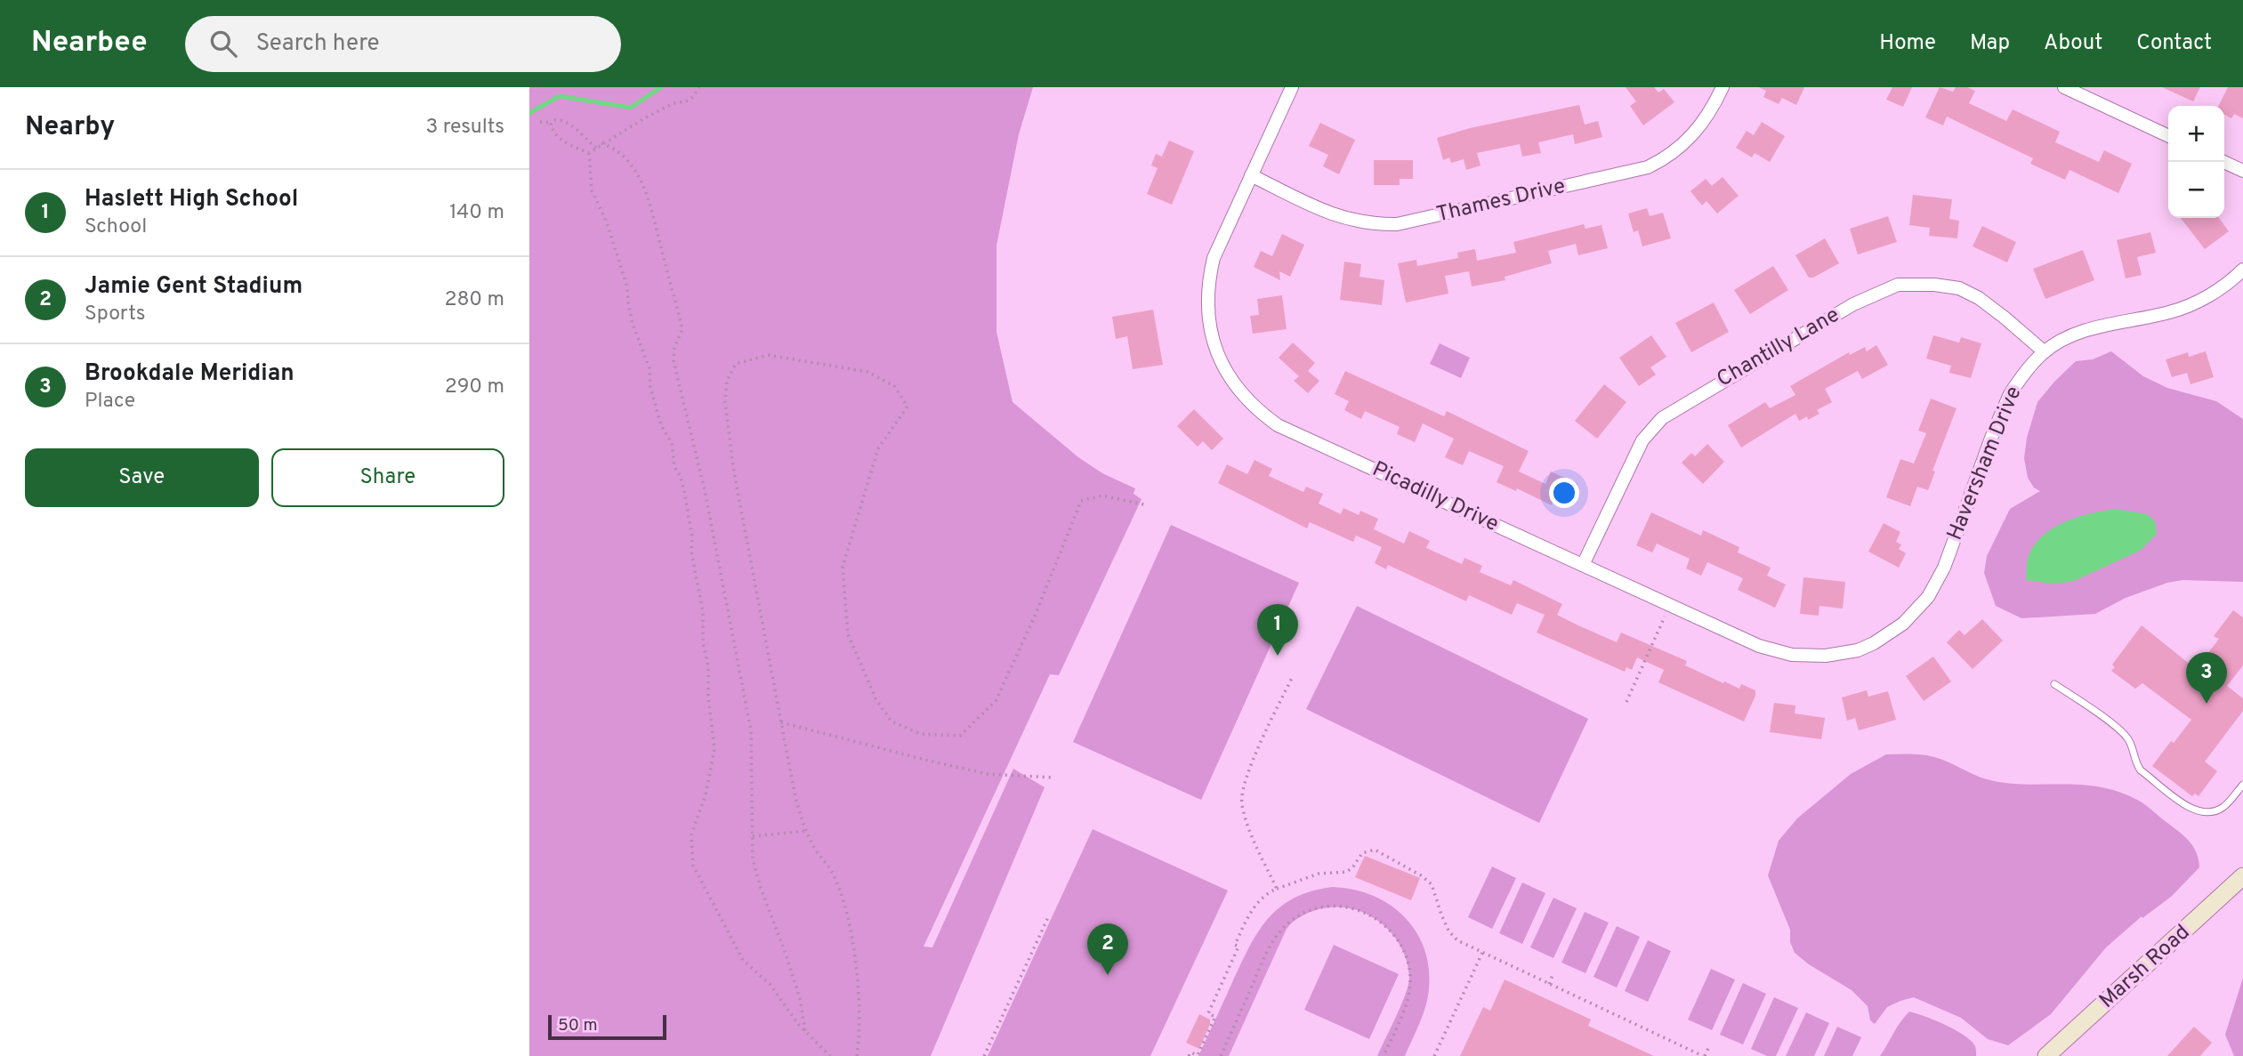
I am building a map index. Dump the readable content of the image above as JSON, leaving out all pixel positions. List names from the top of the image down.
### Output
{
  "streets": {
    "main road": ["Marsh Road"],
    "street": [
      "Thames Drive",
      "Chantilly Lane",
      "Haversham Drive",
      "Picadilly Drive"
    ]
  },
  "crossings": [
    ["Thames Drive", "Picadilly Drive"],
    ["Chantilly Lane", "Haversham Drive"],
    ["Chantilly Lane", "Picadilly Drive"],
    ["Haversham Drive", "Picadilly Drive"]
  ],
  "scale_bar": "50 m",
  "page": {
    "header": "Nearbee",
    "search": "Search here",
    "nav": [
      "Home",
      "Map",
      "About",
      "Contact"
    ],
    "heading": ["Nearby", "3 results"],
    "map_buttons": ["+", "−"],
    "list": [
      {
        "mark": "1",
        "name": "Haslett High School",
        "note": "School",
        "value": "140 m"
      },
      {
        "mark": "2",
        "name": "Jamie Gent Stadium",
        "note": "Sports",
        "value": "280 m"
      },
      {
        "mark": "3",
        "name": "Brookdale Meridian",
        "note": "Place",
        "value": "290 m"
      }
    ],
    "buttons": ["Save", "Share"],
    "pins": ["1", "3", "2"],
    "scale": "50 m"
  }
}
